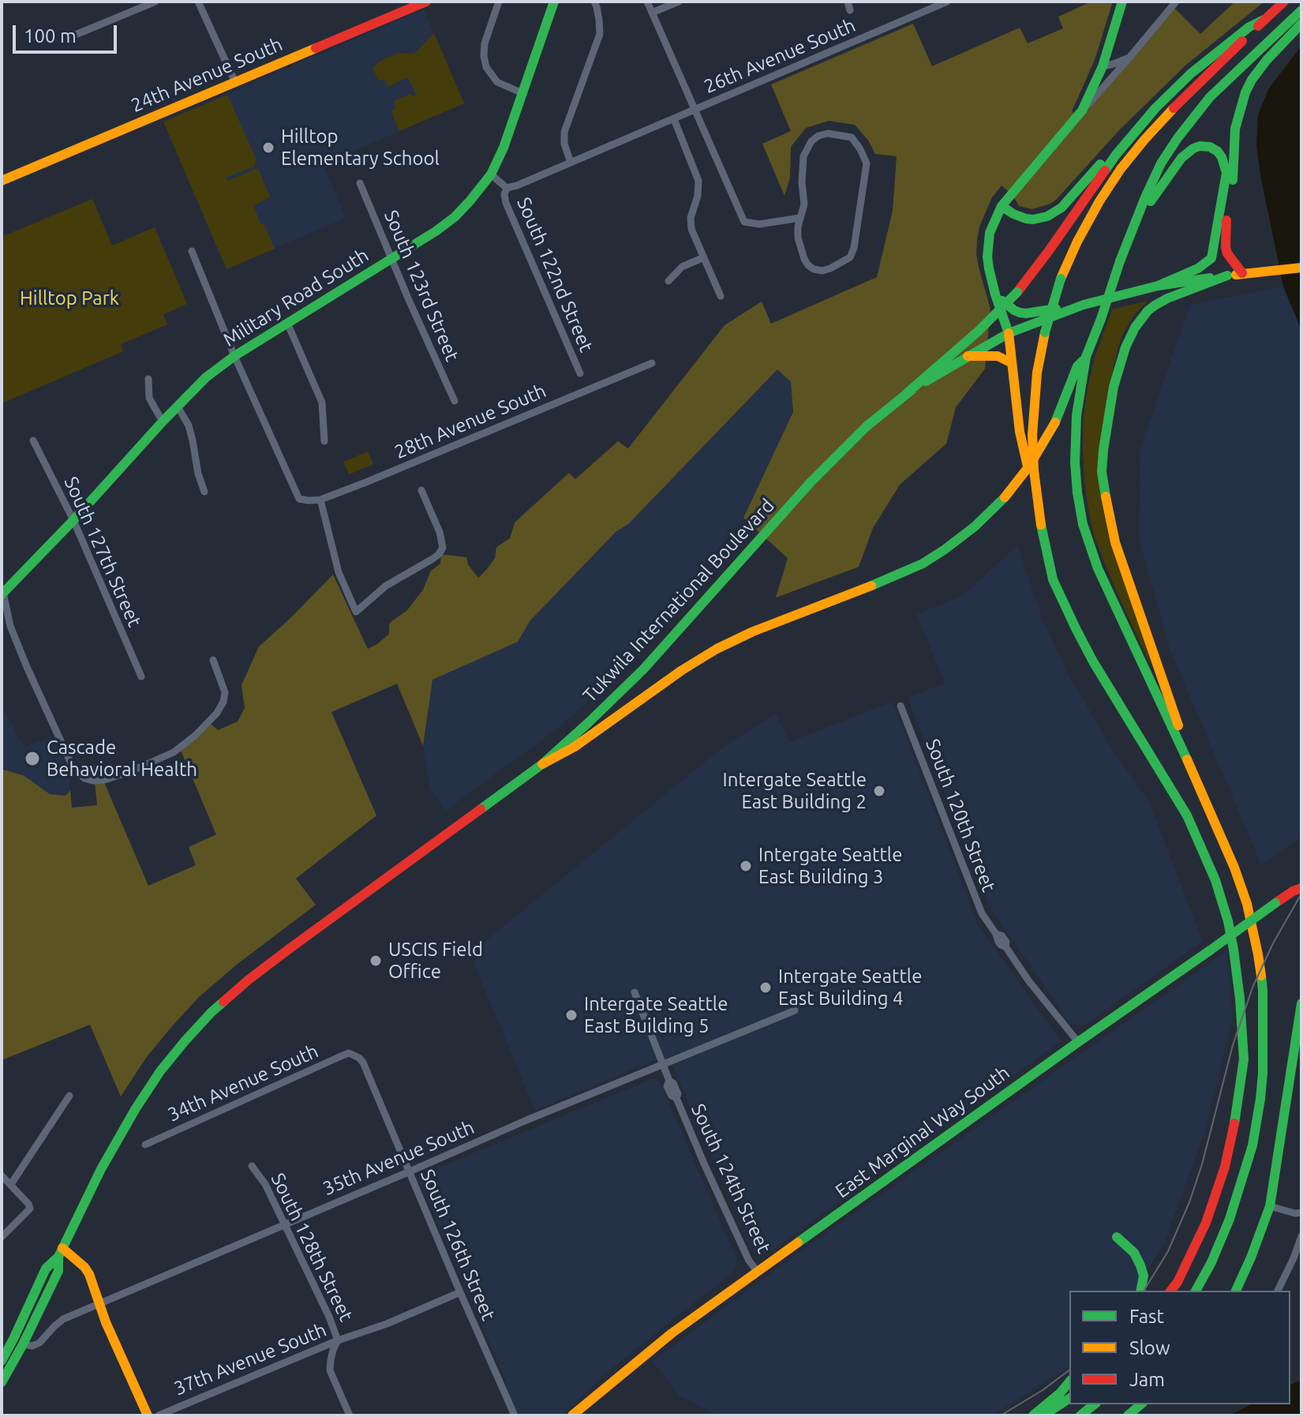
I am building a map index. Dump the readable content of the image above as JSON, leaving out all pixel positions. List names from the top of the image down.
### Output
{
  "streets": {
    "main road": [
      "24th Avenue South",
      "Military Road South",
      "Tukwila International Boulevard",
      "East Marginal Way South"
    ],
    "street": [
      "26th Avenue South",
      "South 122nd Street",
      "South 123rd Street",
      "28th Avenue South",
      "South 127th Street",
      "South 120th Street",
      "34th Avenue South",
      "35th Avenue South",
      "South 124th Street",
      "South 126th Street",
      "South 128th Street",
      "37th Avenue South"
    ]
  },
  "crossings": [
    ["26th Avenue South", "South 122nd Street"],
    ["South 123rd Street", "Military Road South"],
    ["Military Road South", "28th Avenue South"],
    ["Military Road South", "South 127th Street"],
    ["Tukwila International Boulevard", "35th Avenue South"],
    ["South 120th Street", "East Marginal Way South"],
    ["34th Avenue South", "South 126th Street"],
    ["East Marginal Way South", "South 124th Street"],
    ["35th Avenue South", "South 124th Street"],
    ["35th Avenue South", "South 126th Street"],
    ["35th Avenue South", "South 128th Street"],
    ["South 126th Street", "37th Avenue South"],
    ["South 128th Street", "37th Avenue South"]
  ],
  "parks": ["Hilltop Park"],
  "places": [
    "Hilltop Elementary School",
    "Cascade Behavioral Health",
    "Intergate Seattle East Building 2",
    "Intergate Seattle East Building 3",
    "USCIS Field Office",
    "Intergate Seattle East Building 4",
    "Intergate Seattle East Building 5"
  ],
  "legend": ["Fast", "Slow", "Jam"],
  "scale_bar": "100 m"
}
